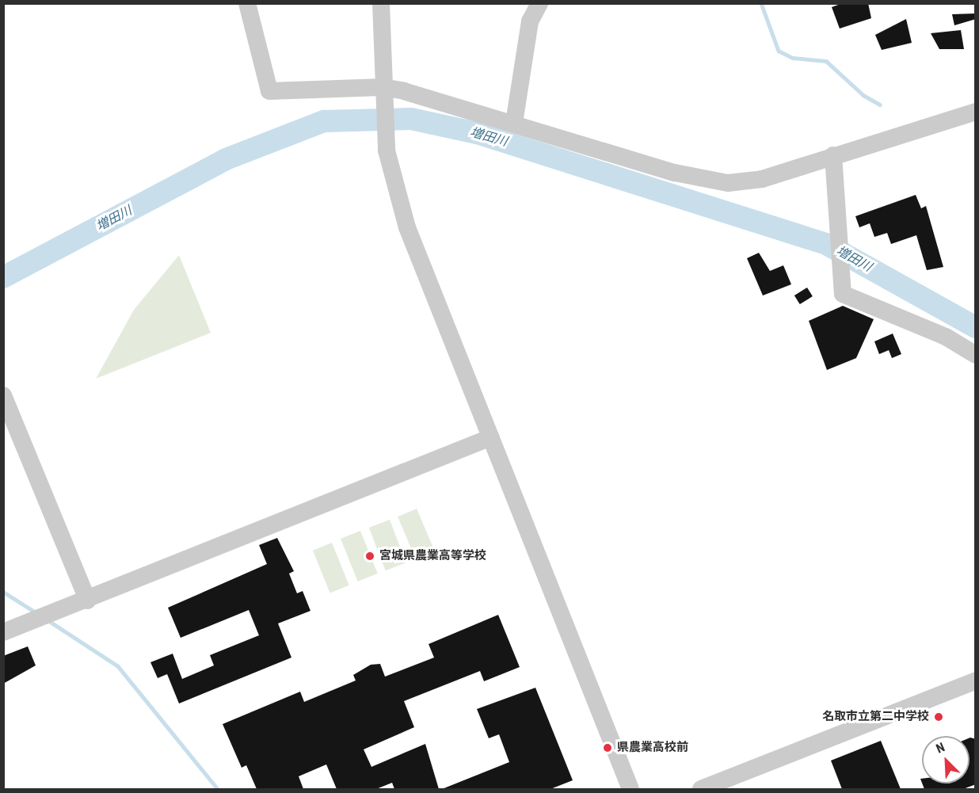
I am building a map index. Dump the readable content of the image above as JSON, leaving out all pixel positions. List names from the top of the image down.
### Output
{
  "water": ["増田川"],
  "places": ["宮城県農業高等学校", "名取市立第二中学校", "県農業高校前"],
  "north": "top left"
}
